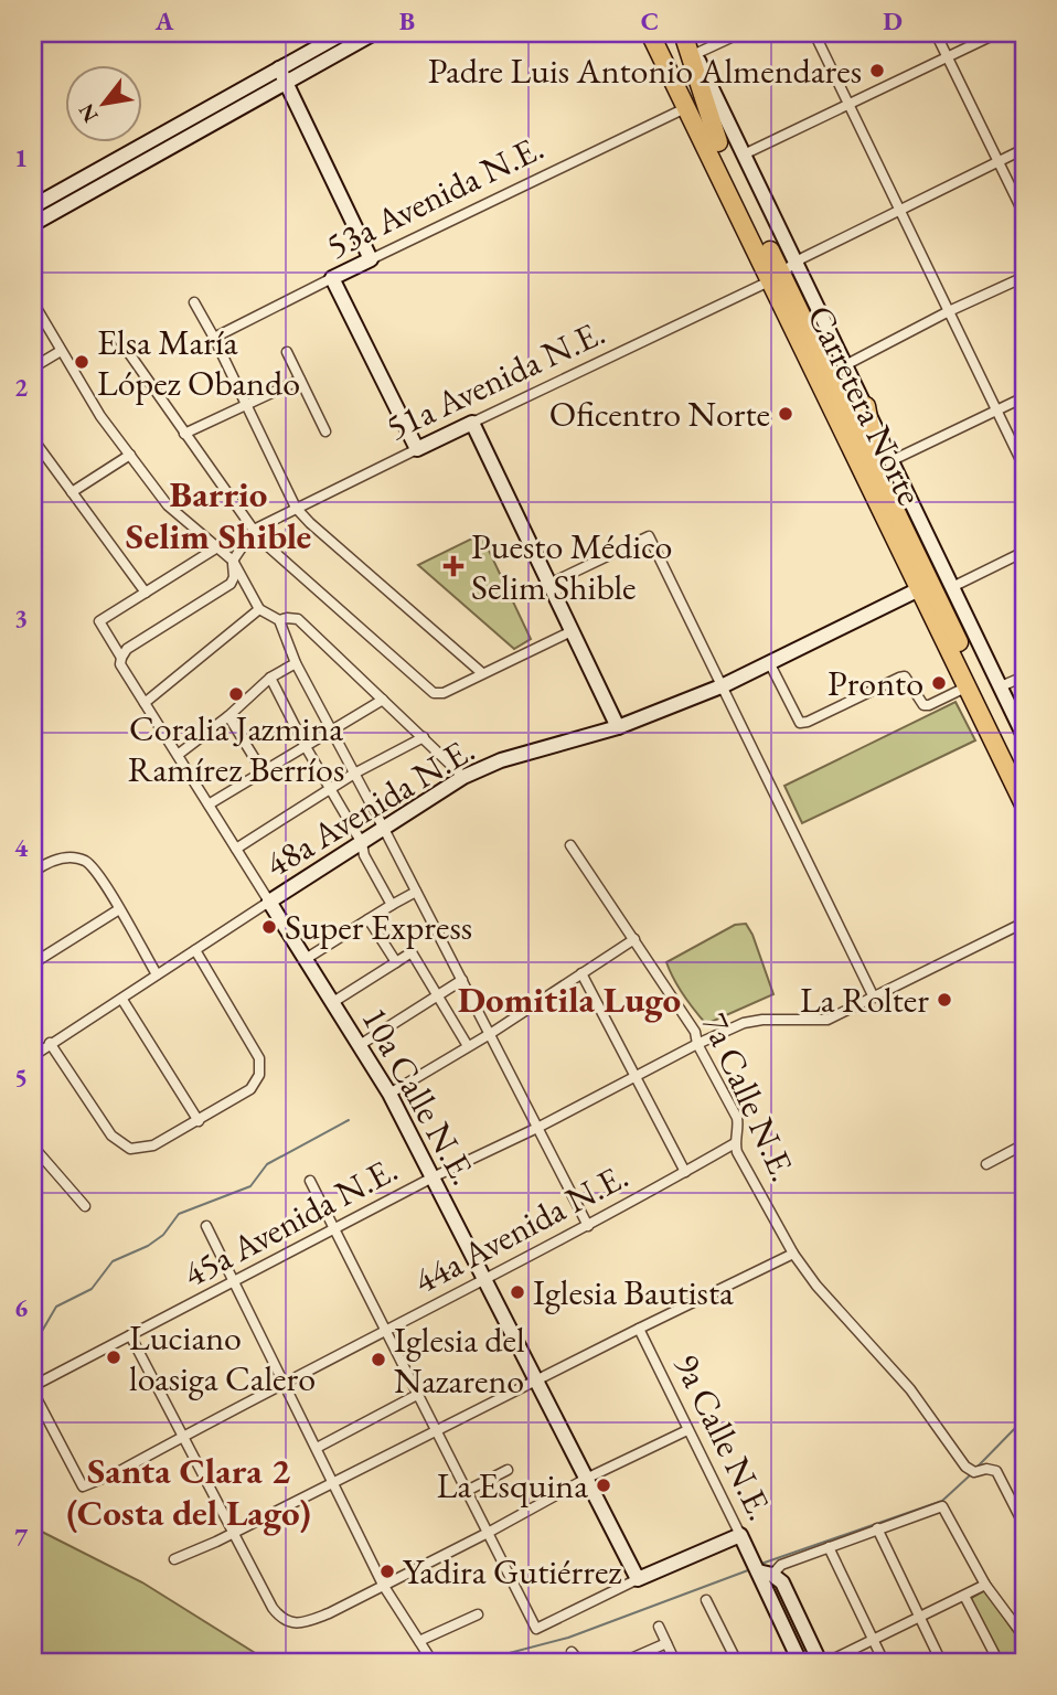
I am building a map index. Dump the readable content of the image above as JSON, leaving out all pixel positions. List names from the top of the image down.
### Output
{
  "streets": {
    "highway": ["Carretera Norte"],
    "street": [
      "53a Avenida N.E.",
      "51a Avenida N.E.",
      "48a Avenida N.E.",
      "10a Calle N.E.",
      "7a Calle N.E.",
      "45a Avenida N.E.",
      "44a Avenida N.E.",
      "9a Calle N.E."
    ]
  },
  "crossings": [
    ["51a Avenida N.E.", "Carretera Norte"],
    ["51a Avenida N.E.", "10a Calle N.E."],
    ["Carretera Norte", "48a Avenida N.E."],
    ["48a Avenida N.E.", "10a Calle N.E."],
    ["10a Calle N.E.", "45a Avenida N.E."],
    ["10a Calle N.E.", "44a Avenida N.E."],
    ["7a Calle N.E.", "45a Avenida N.E."],
    ["7a Calle N.E.", "44a Avenida N.E."],
    ["45a Avenida N.E.", "44a Avenida N.E."]
  ],
  "districts": ["Barrio Selim Shible", "Domitila Lugo", "Santa Clara 2 (Costa del Lago)"],
  "places": {
    "other": [
      "Padre Luis Antonio Almendares",
      "Elsa María López Obando",
      "Oficentro Norte",
      "Pronto",
      "Coralia Jazmina Ramírez Berríos",
      "Super Express",
      "La Rolter",
      "Iglesia Bautista",
      "Luciano loasiga Calero",
      "Iglesia del Nazareno",
      "La Esquina",
      "Yadira Gutiérrez"
    ],
    "health": ["Puesto Médico Selim Shible"]
  },
  "north": "bottom left",
  "grid": {
    "columns": [
      "A",
      "B",
      "C",
      "D"
    ],
    "rows": [
      "1",
      "2",
      "3",
      "4",
      "5",
      "6",
      "7"
    ]
  }
}
